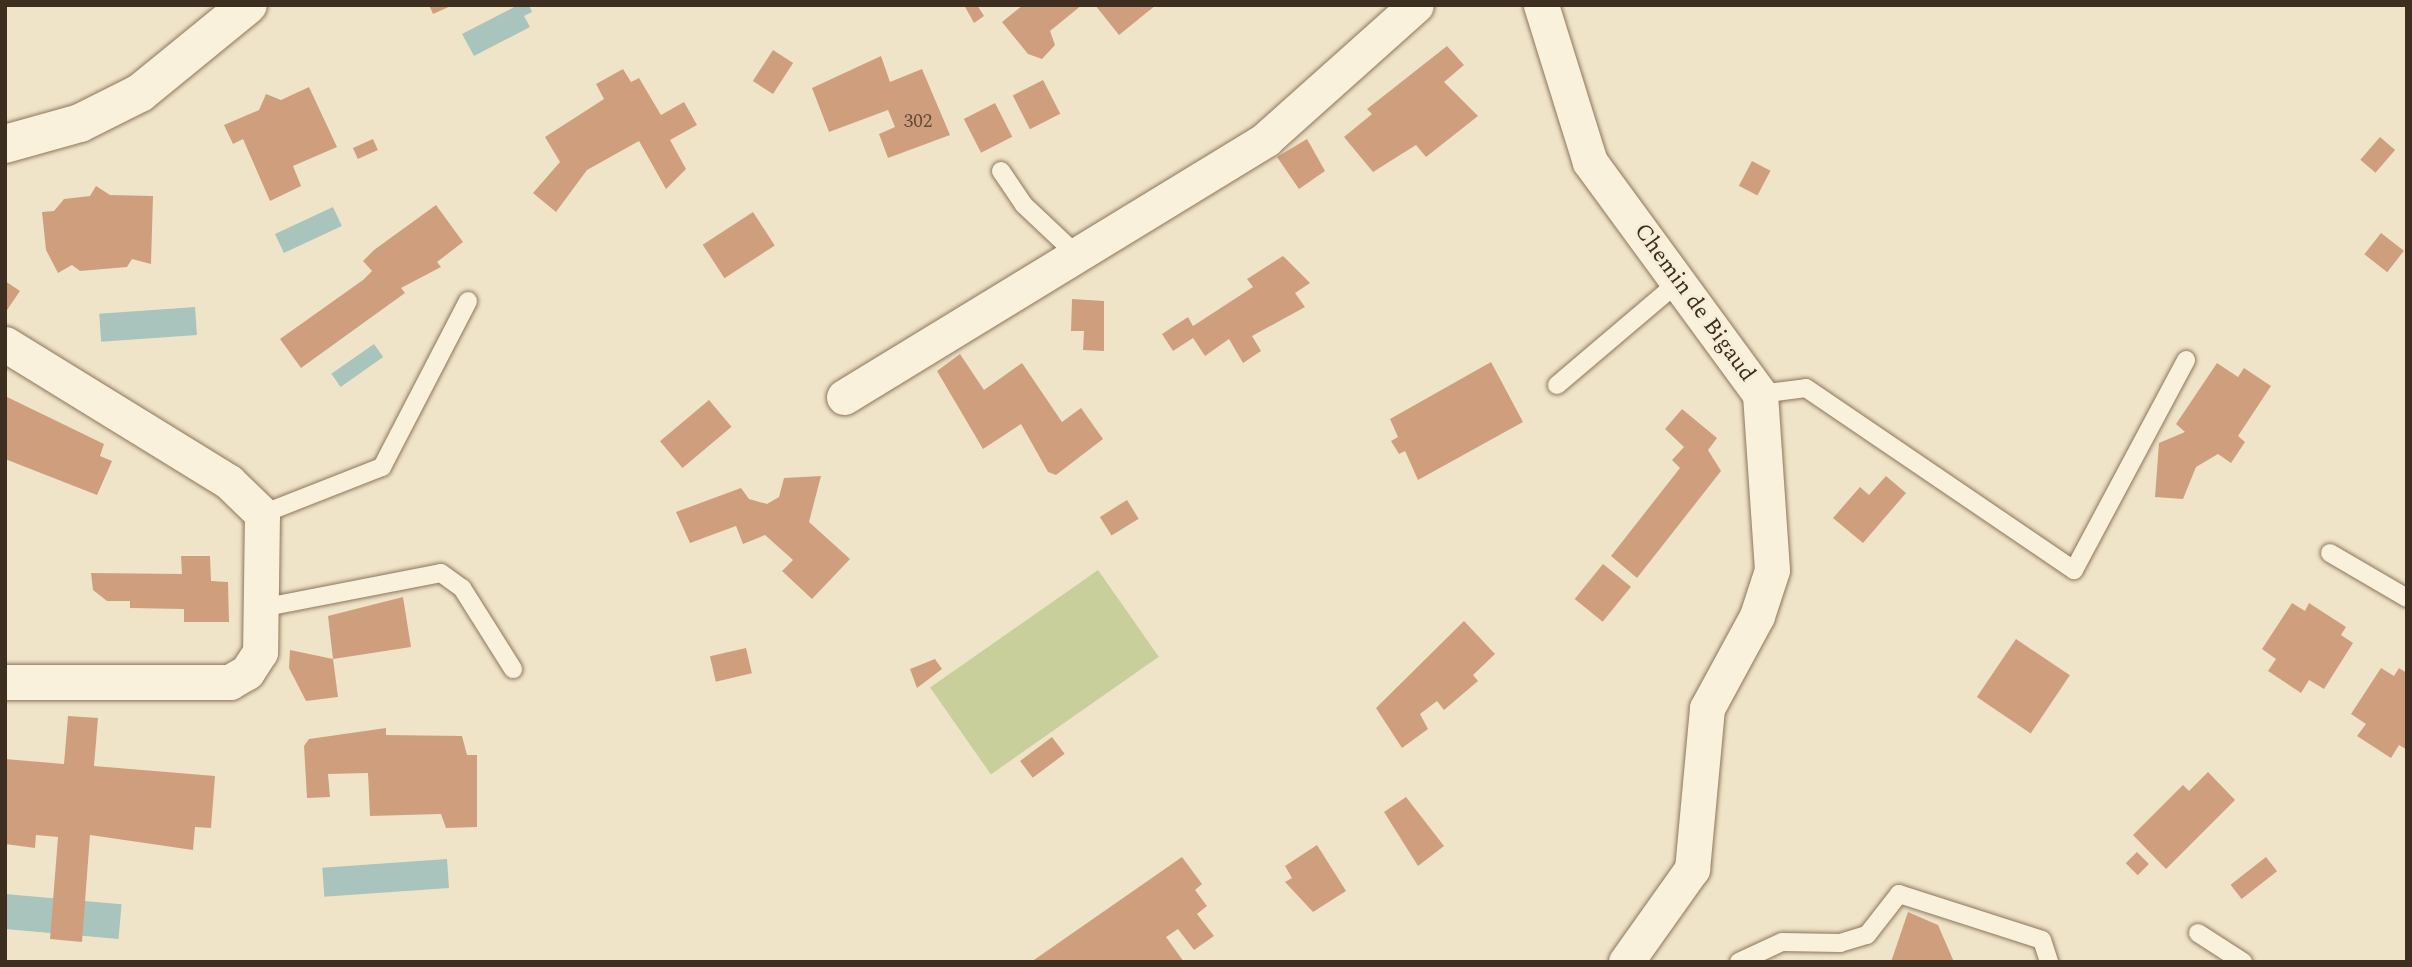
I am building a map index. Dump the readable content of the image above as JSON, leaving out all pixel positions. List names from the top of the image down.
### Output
{
  "streets": {
    "street": ["Chemin de Bigaud"]
  },
  "house_numbers": ["302"]
}
